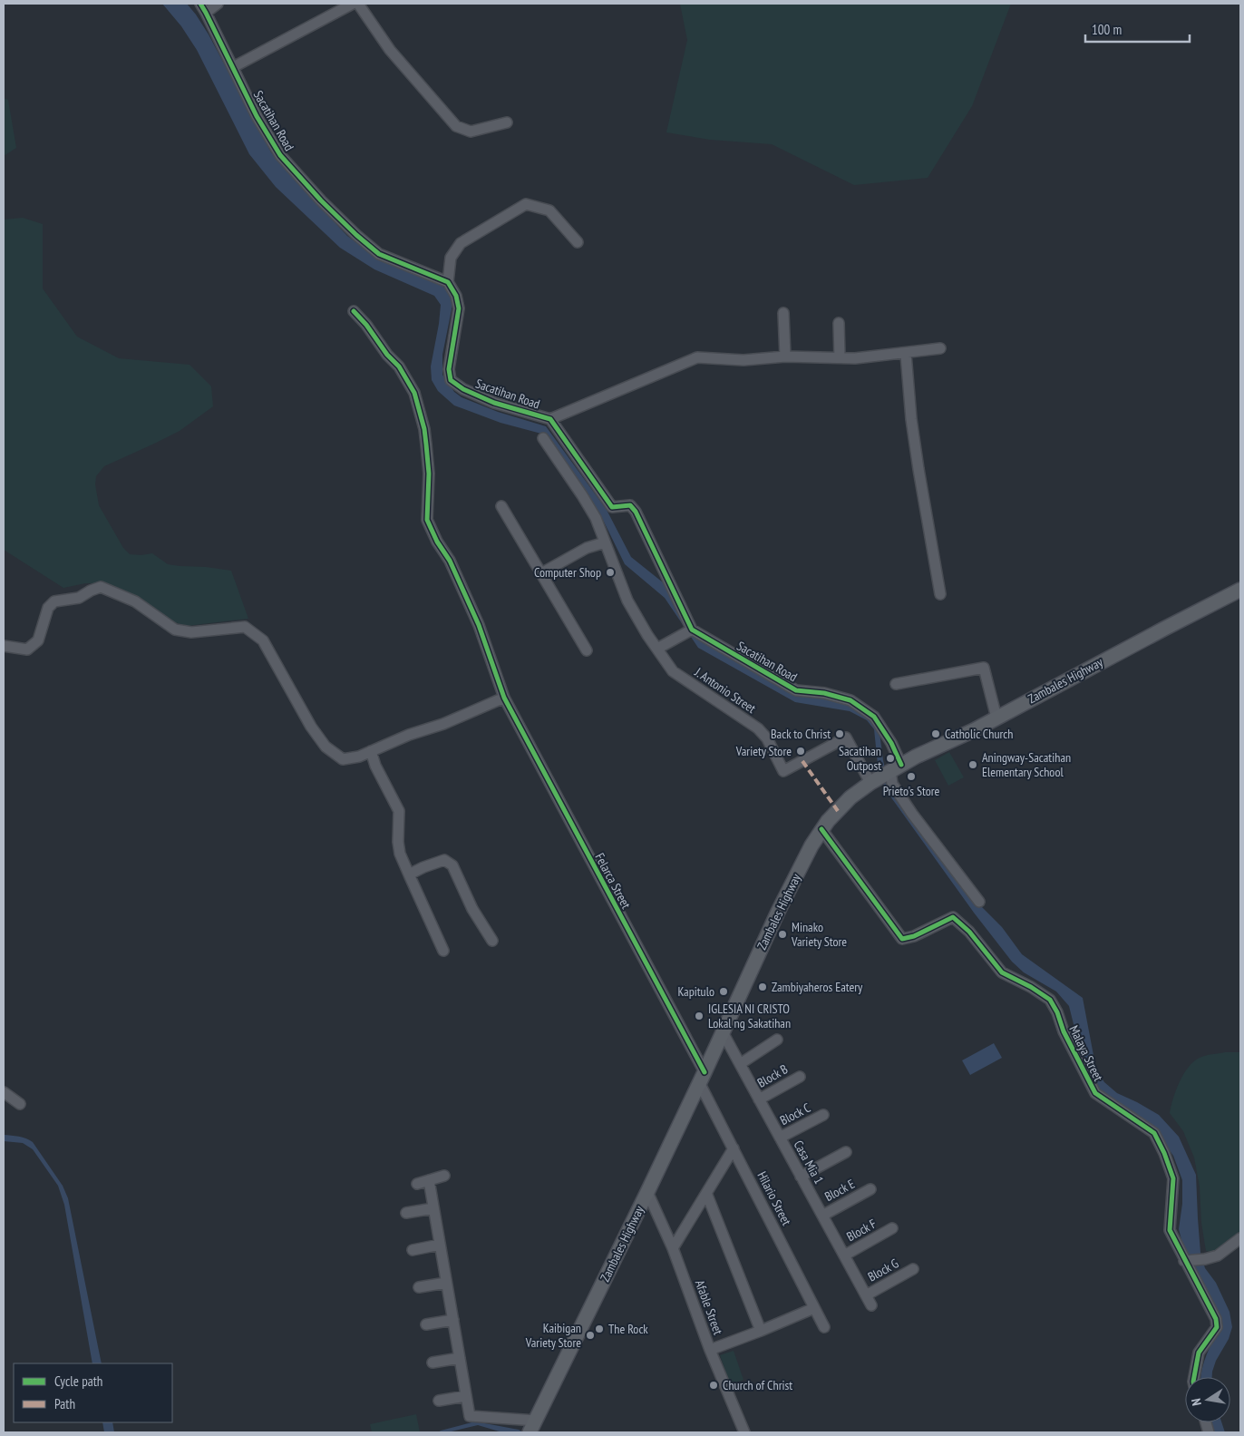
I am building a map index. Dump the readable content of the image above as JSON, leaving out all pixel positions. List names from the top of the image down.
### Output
{
  "streets": {
    "main road": ["Zambales Highway"],
    "street": [
      "Sacatihan Road",
      "J. Antonio Street",
      "Felarca Street",
      "Malaya Street",
      "Block B",
      "Block C",
      "Casa Mia 1",
      "Block E",
      "Hilario Street",
      "Block F",
      "Block G",
      "Afable Street"
    ]
  },
  "crossings": [
    ["Sacatihan Road", "Zambales Highway"],
    ["Zambales Highway", "J. Antonio Street"],
    ["Zambales Highway", "Felarca Street"],
    ["Zambales Highway", "Malaya Street"],
    ["Zambales Highway", "Casa Mia 1"],
    ["Zambales Highway", "Hilario Street"],
    ["Zambales Highway", "Afable Street"],
    ["Felarca Street", "Hilario Street"],
    ["Block B", "Casa Mia 1"],
    ["Block C", "Casa Mia 1"],
    ["Casa Mia 1", "Block E"],
    ["Casa Mia 1", "Block F"],
    ["Casa Mia 1", "Block G"]
  ],
  "places": [
    "Computer Shop",
    "Back to Christ",
    "Catholic Church",
    "Variety Store",
    "Sacatihan Outpost",
    "Aningway-Sacatihan Elementary School",
    "Prieto's Store",
    "Minako Variety Store",
    "Zambiyaheros Eatery",
    "Kapitulo",
    "IGLESIA NI CRISTO Lokal ng Sakatihan",
    "The Rock",
    "Kaibigan Variety Store",
    "Church of Christ"
  ],
  "legend": ["Cycle path", "Path"],
  "scale_bar": "100 m",
  "north": "left"
}
